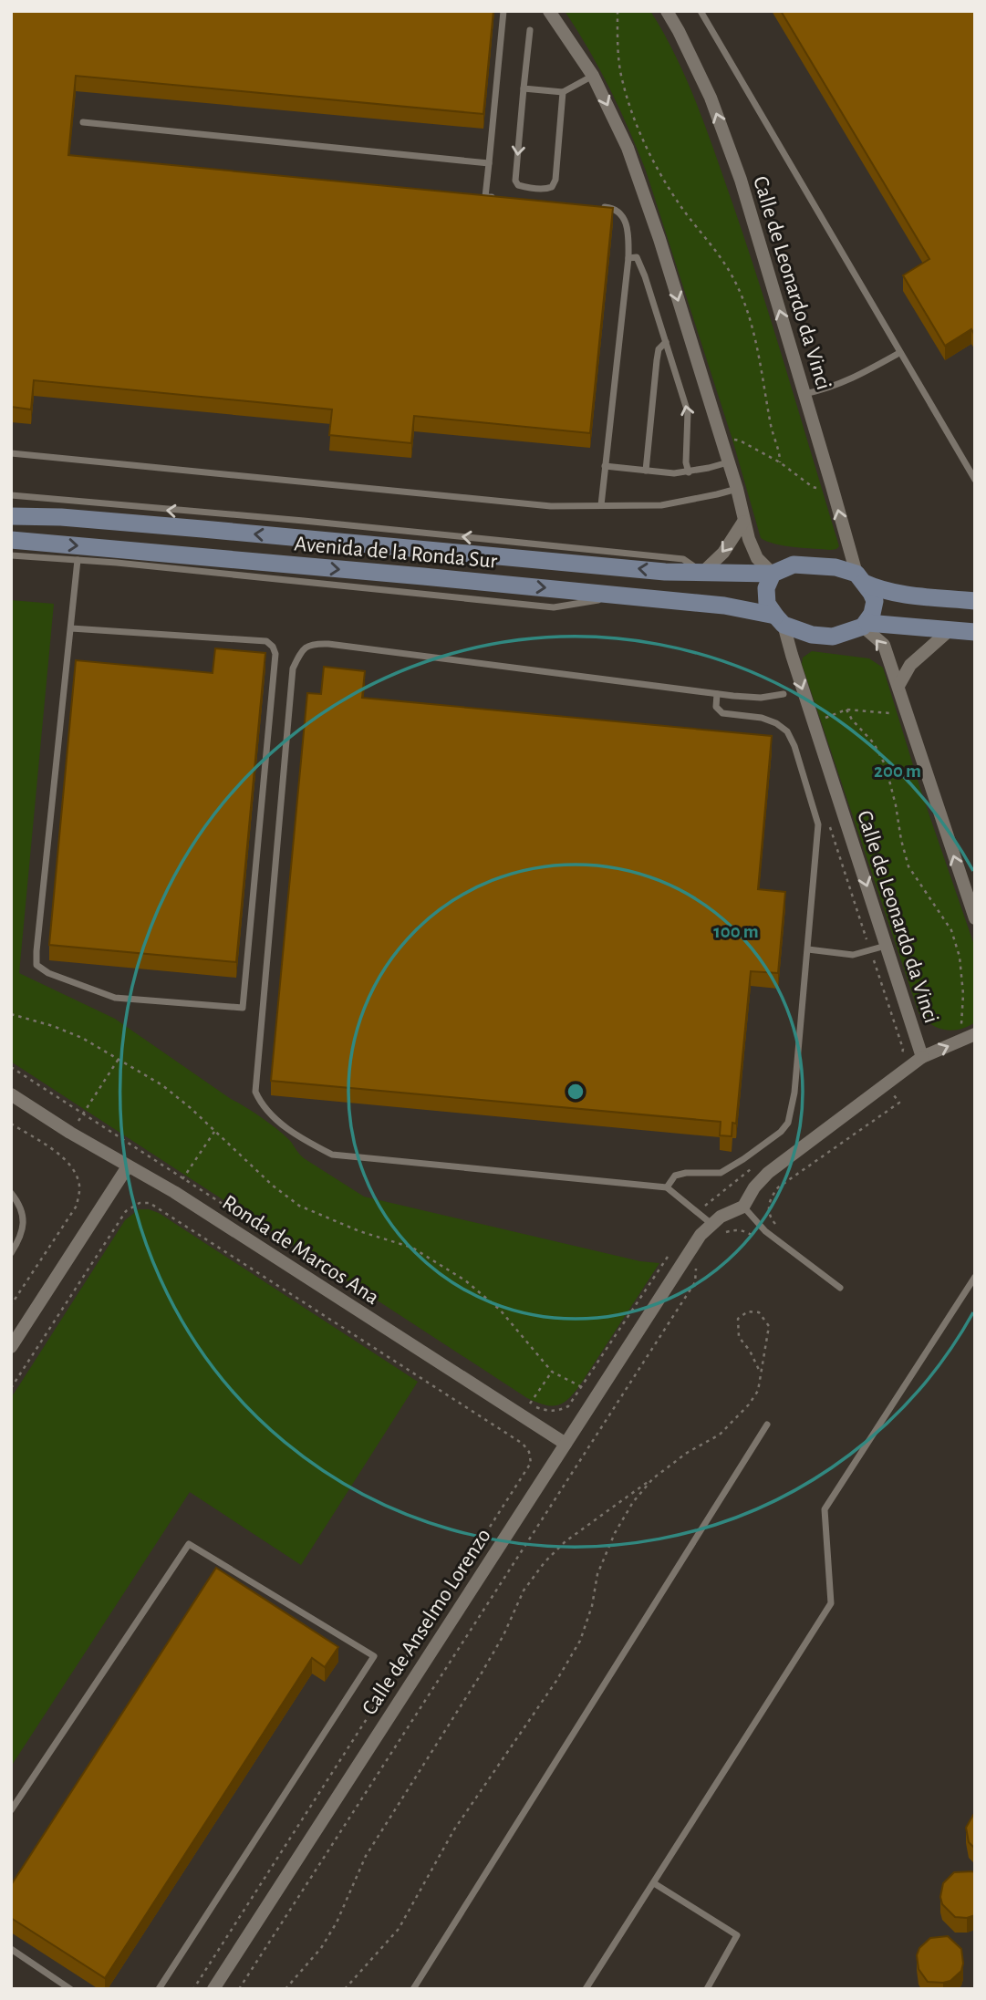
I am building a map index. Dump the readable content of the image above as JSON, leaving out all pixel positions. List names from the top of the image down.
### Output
{
  "streets": {
    "main road": ["Avenida de la Ronda Sur"],
    "street": ["Calle de Leonardo da Vinci", "Ronda de Marcos Ana", "Calle de Anselmo Lorenzo"]
  },
  "crossings": [
    ["Calle de Leonardo da Vinci", "Avenida de la Ronda Sur"],
    ["Ronda de Marcos Ana", "Calle de Anselmo Lorenzo"]
  ],
  "rings": ["200 m", "100 m"]
}
